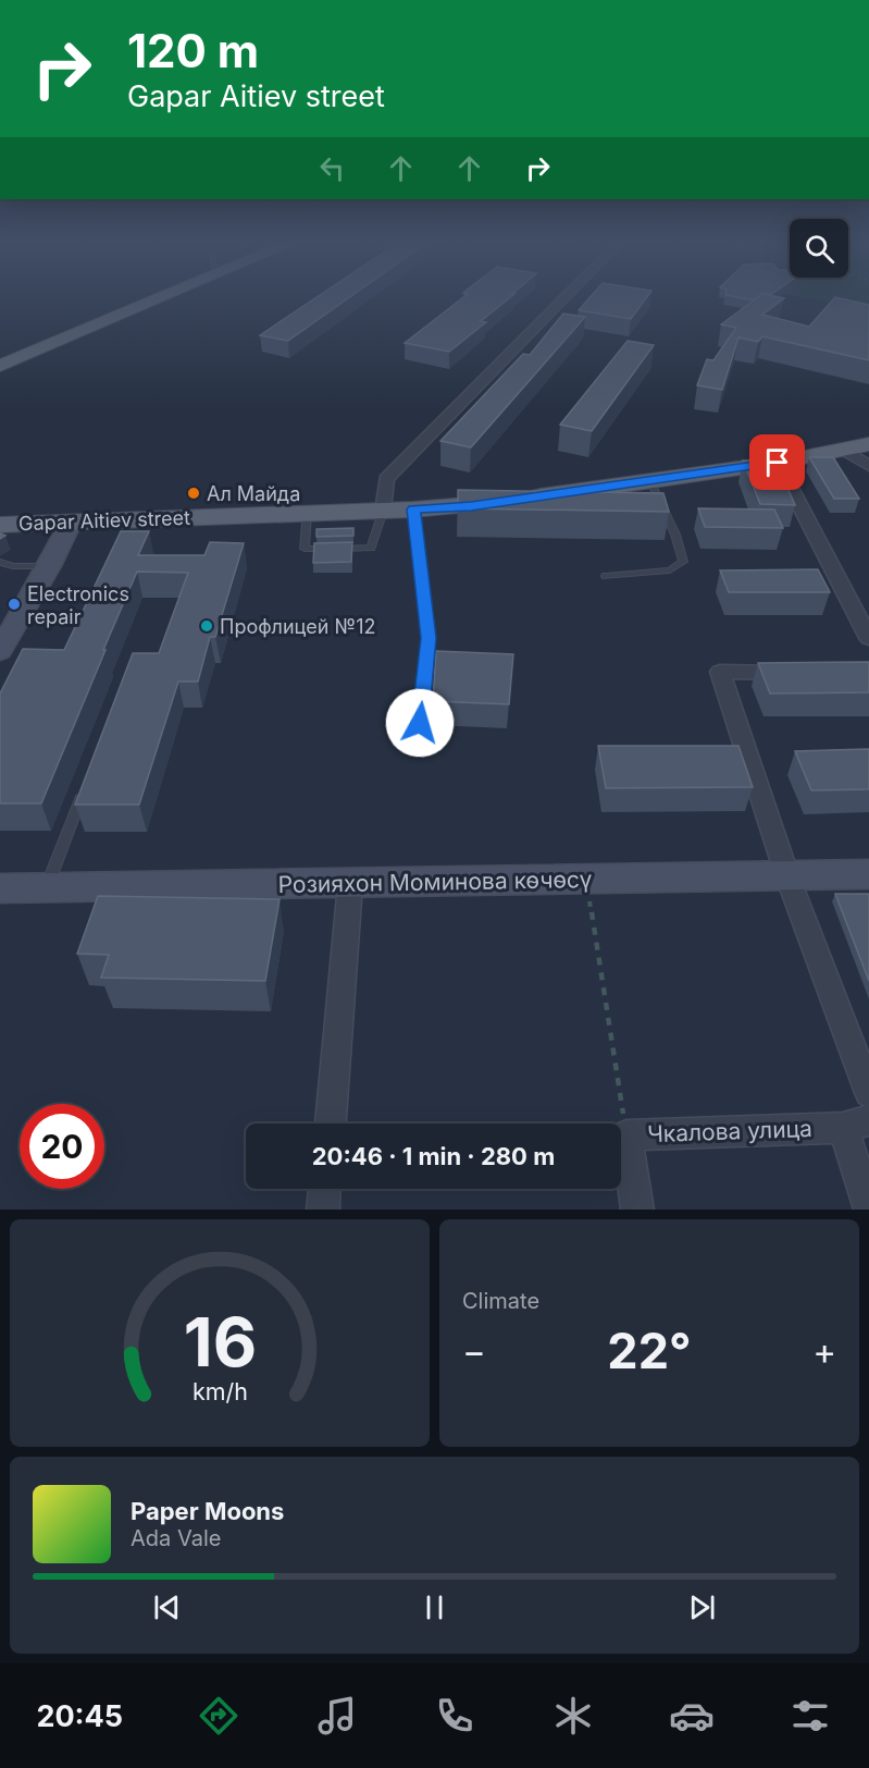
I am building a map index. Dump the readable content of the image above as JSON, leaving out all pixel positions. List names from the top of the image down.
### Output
{
  "streets": {
    "main road": ["Gapar Aitiev street"],
    "street": ["Розияхон Моминова көчөсү", "Чкалова улица"]
  },
  "places": ["Ал Майда", "Electronics repair", "Профлицей №12"],
  "page": {
    "turn": ["120 m", "Gapar Aitiev street"],
    "limit": "20",
    "trip": "20:46 · 1 min · 280 m",
    "tile": "Climate",
    "heat": ["−", "22°", "+"],
    "song": ["Paper Moons", "Ada Vale"],
    "tabs": "20:45",
    "gauge": ["16", "km/h"]
  }
}
